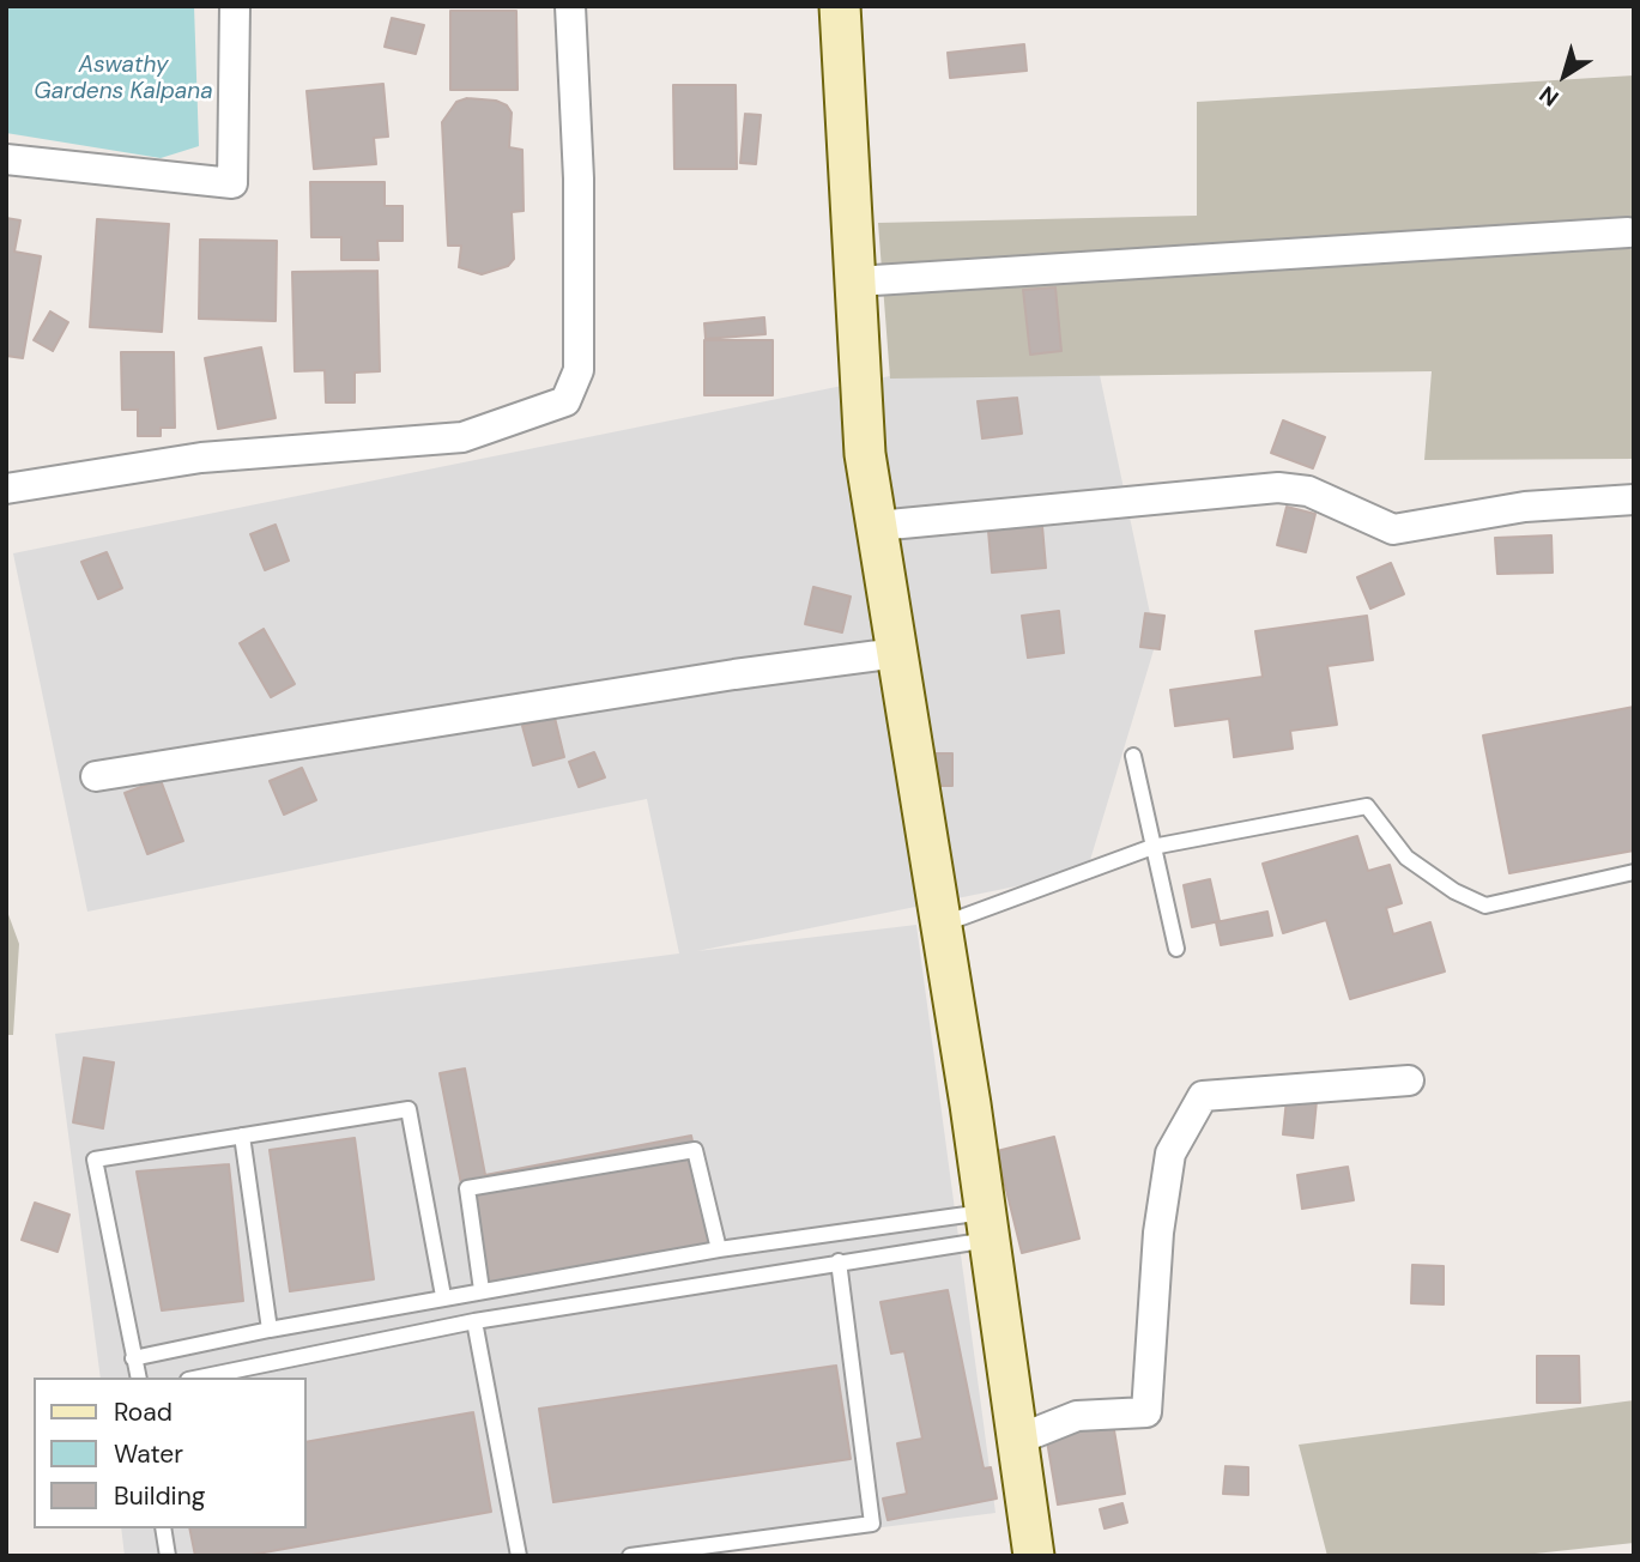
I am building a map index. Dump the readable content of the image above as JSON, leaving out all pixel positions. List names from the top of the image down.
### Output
{
  "water": ["Aswathy Gardens Kalpana"],
  "legend": ["Road", "Water", "Building"],
  "north": "bottom left"
}
